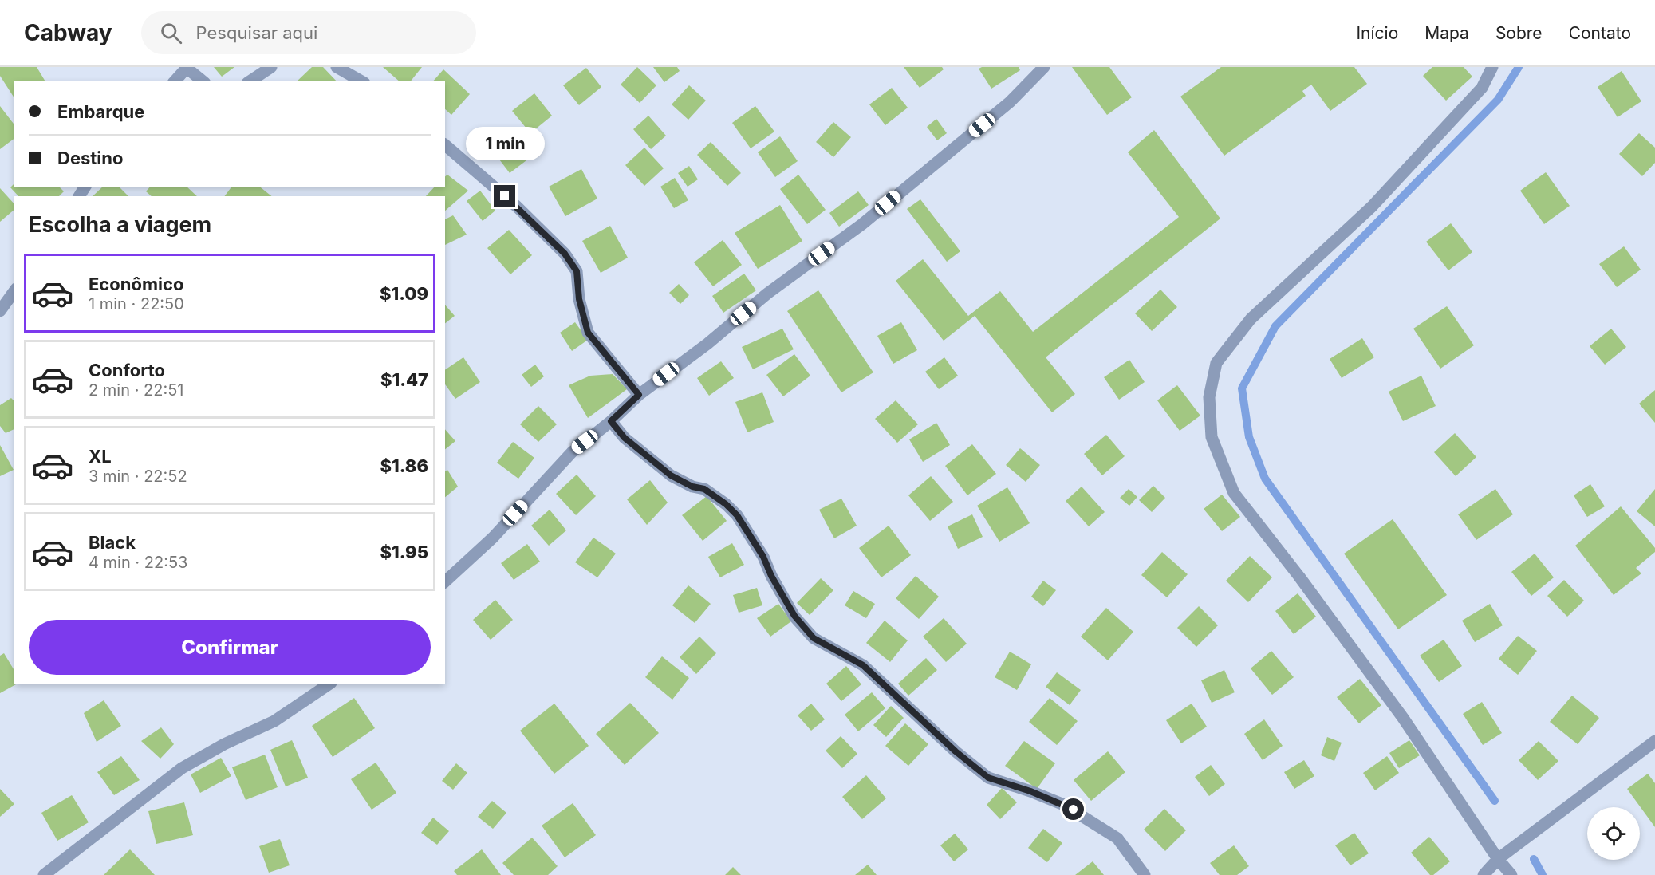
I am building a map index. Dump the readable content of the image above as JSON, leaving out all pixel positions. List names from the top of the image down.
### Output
{
  "page": {
    "header": "Cabway",
    "search": "Pesquisar aqui",
    "nav": [
      "Início",
      "Mapa",
      "Sobre",
      "Contato"
    ],
    "banner": ["Embarque", "Destino"],
    "bubble": "1 min",
    "heading": "Escolha a viagem",
    "list": [
      {
        "name": "Econômico",
        "note": "1 min · 22:50",
        "value": "$1.09"
      },
      {
        "name": "Conforto",
        "note": "2 min · 22:51",
        "value": "$1.47"
      },
      {
        "name": "XL",
        "note": "3 min · 22:52",
        "value": "$1.86"
      },
      {
        "name": "Black",
        "note": "4 min · 22:53",
        "value": "$1.95"
      }
    ],
    "buttons": "Confirmar"
  }
}
